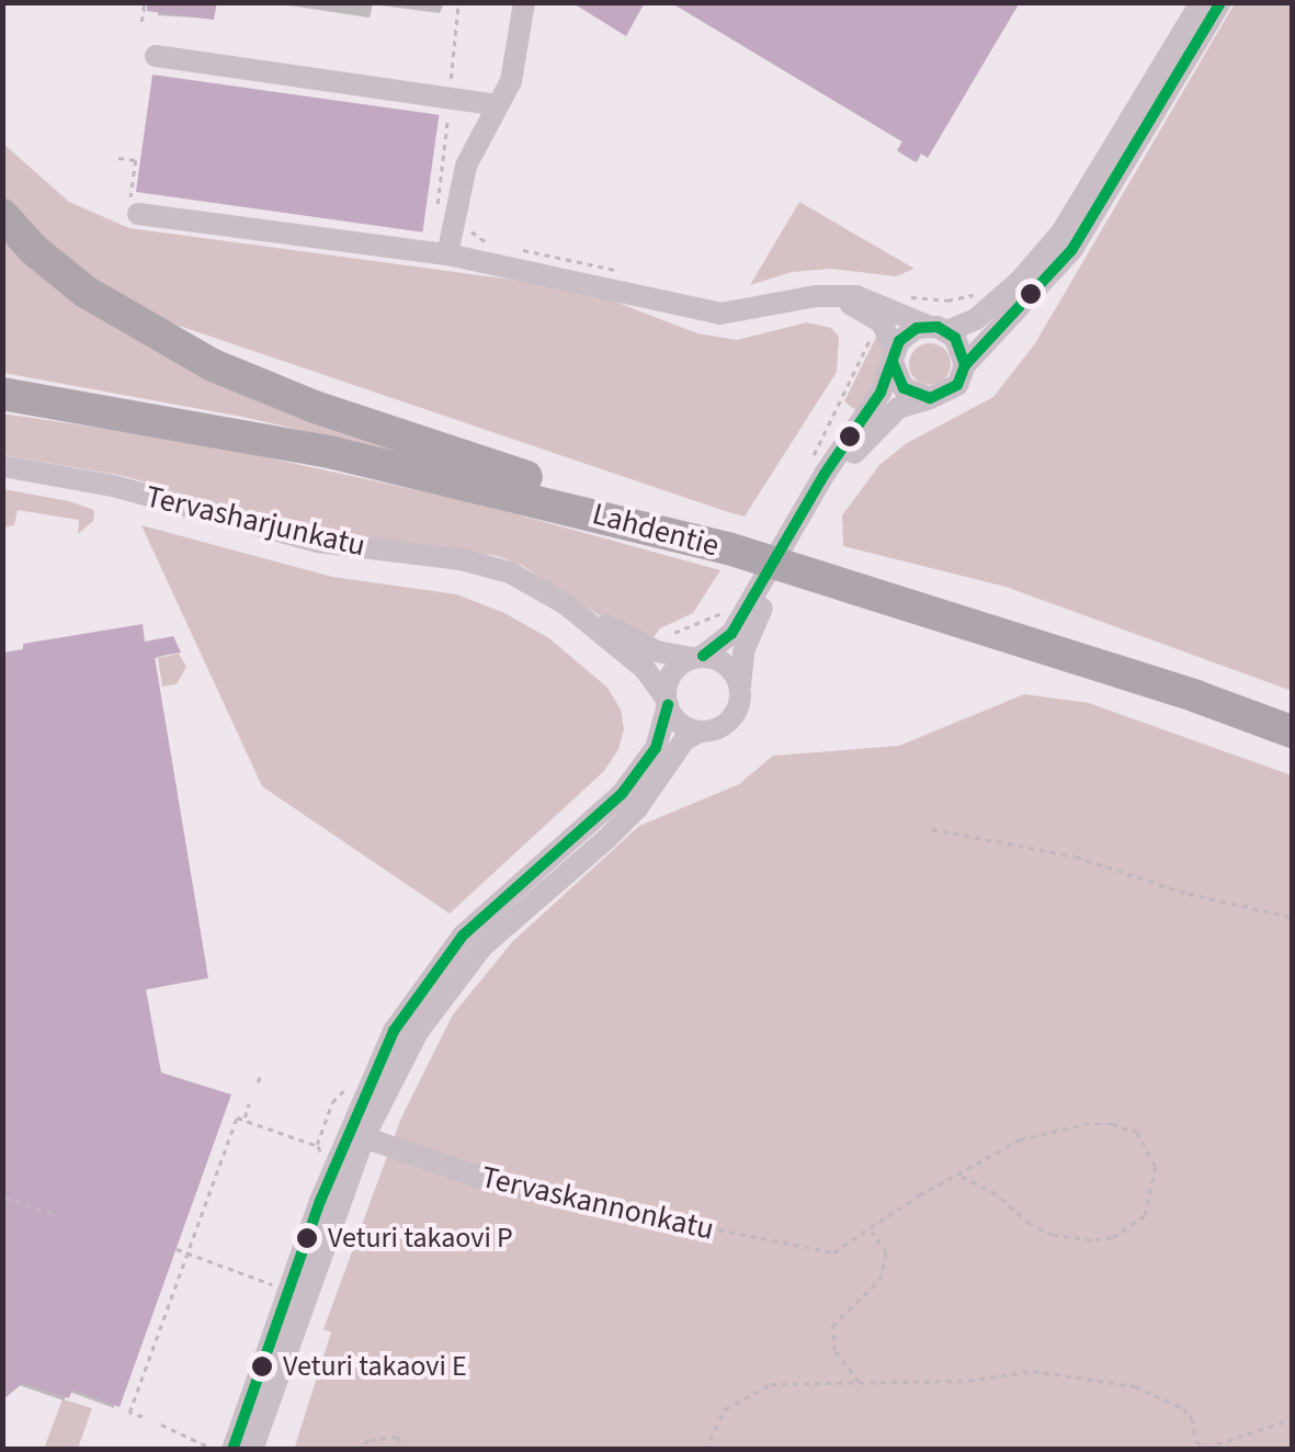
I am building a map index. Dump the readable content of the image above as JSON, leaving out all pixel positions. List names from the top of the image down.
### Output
{
  "streets": {
    "highway": ["Lahdentie"],
    "street": ["Tervasharjunkatu", "Tervaskannonkatu"]
  },
  "places": ["Veturi takaovi P", "Veturi takaovi E"]
}
